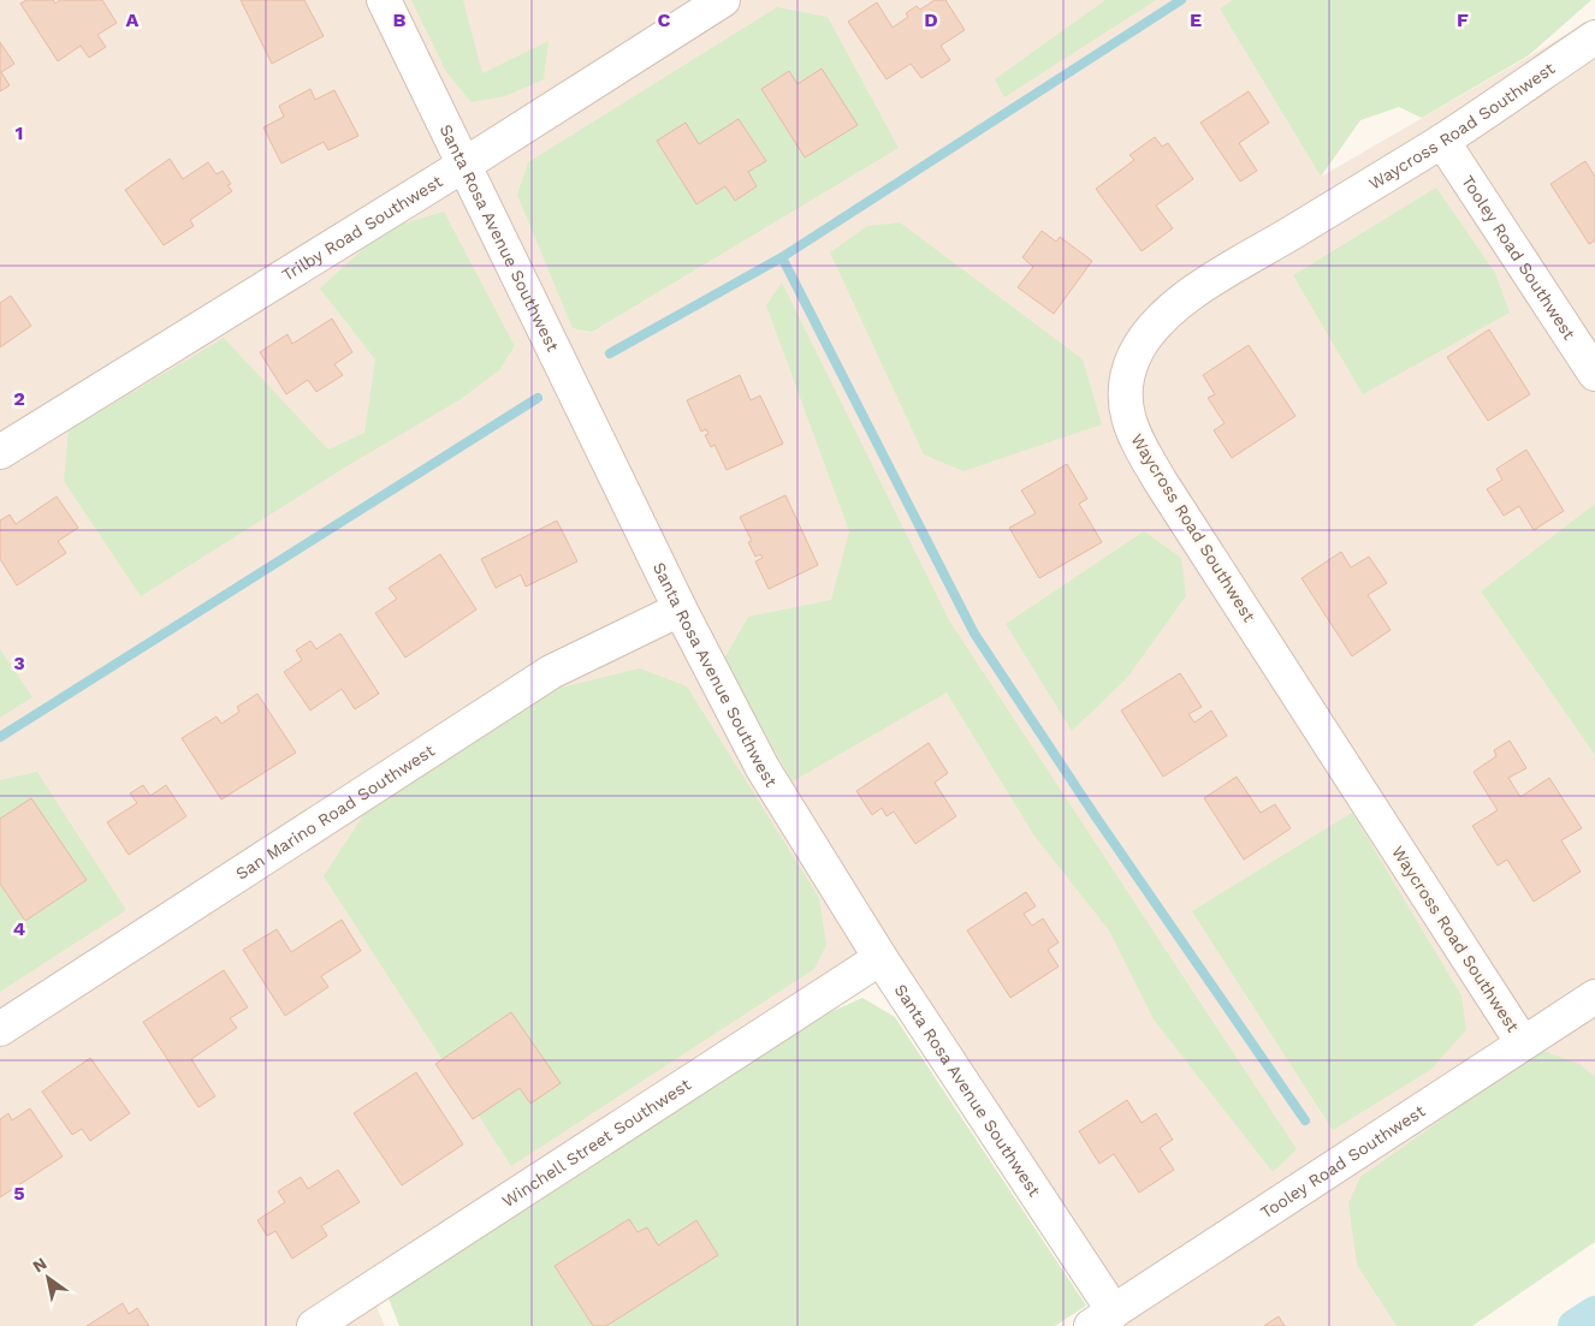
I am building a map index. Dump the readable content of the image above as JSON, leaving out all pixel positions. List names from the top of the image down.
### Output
{
  "streets": {
    "street": [
      "Waycross Road Southwest",
      "Trilby Road Southwest",
      "Santa Rosa Avenue Southwest",
      "Tooley Road Southwest",
      "San Marino Road Southwest",
      "Winchell Street Southwest"
    ]
  },
  "crossings": [
    ["Waycross Road Southwest", "Tooley Road Southwest"],
    ["Trilby Road Southwest", "Santa Rosa Avenue Southwest"],
    ["Santa Rosa Avenue Southwest", "Tooley Road Southwest"],
    ["Santa Rosa Avenue Southwest", "San Marino Road Southwest"],
    ["Santa Rosa Avenue Southwest", "Winchell Street Southwest"]
  ],
  "north": "top left",
  "grid": {
    "columns": [
      "A",
      "B",
      "C",
      "D",
      "E",
      "F"
    ],
    "rows": [
      "1",
      "2",
      "3",
      "4",
      "5"
    ]
  }
}
